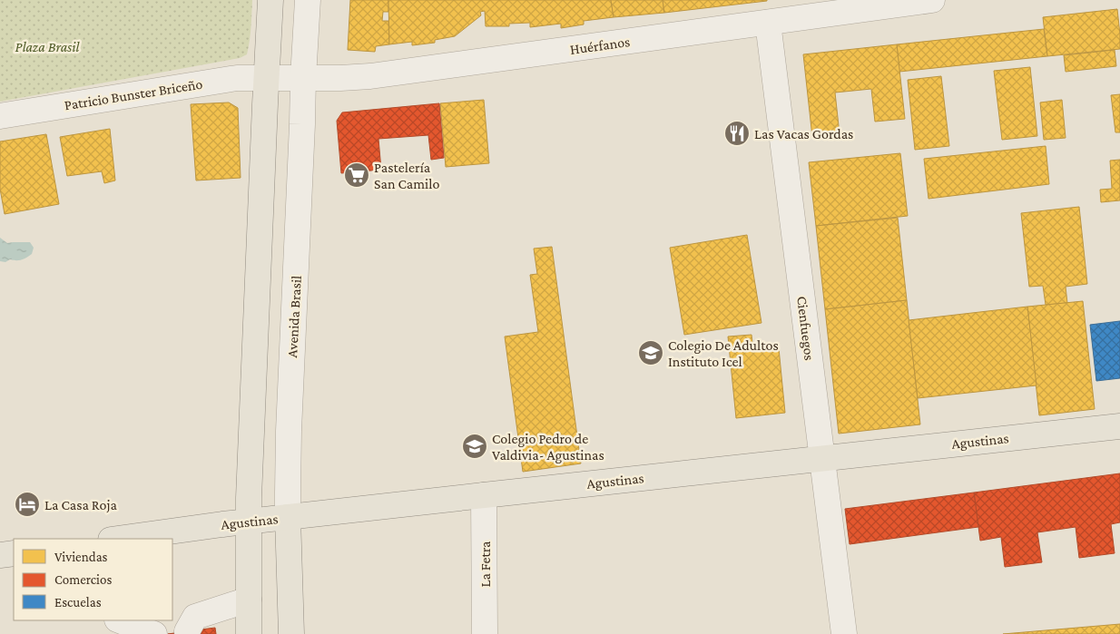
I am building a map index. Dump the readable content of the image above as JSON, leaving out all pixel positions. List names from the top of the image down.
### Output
{
  "streets": {
    "main road": ["Avenida Brasil", "Agustinas"],
    "street": [
      "Huérfanos",
      "Patricio Bunster Briceño",
      "Cienfuegos",
      "La Fetra"
    ]
  },
  "crossings": [
    ["Huérfanos", "Patricio Bunster Briceño"],
    ["Huérfanos", "Avenida Brasil"],
    ["Huérfanos", "Cienfuegos"],
    ["Avenida Brasil", "Agustinas"],
    ["Cienfuegos", "Agustinas"],
    ["Agustinas", "La Fetra"]
  ],
  "parks": ["Plaza Brasil"],
  "places": {
    "restaurant": ["Las Vacas Gordas"],
    "supermarket": ["Pastelería San Camilo"],
    "school or university": ["Colegio De Adultos Instituto Icel", "Colegio Pedro de Valdivia- Agustinas"],
    "hotel": ["La Casa Roja"]
  },
  "legend": ["Viviendas", "Comercios", "Escuelas"]
}
